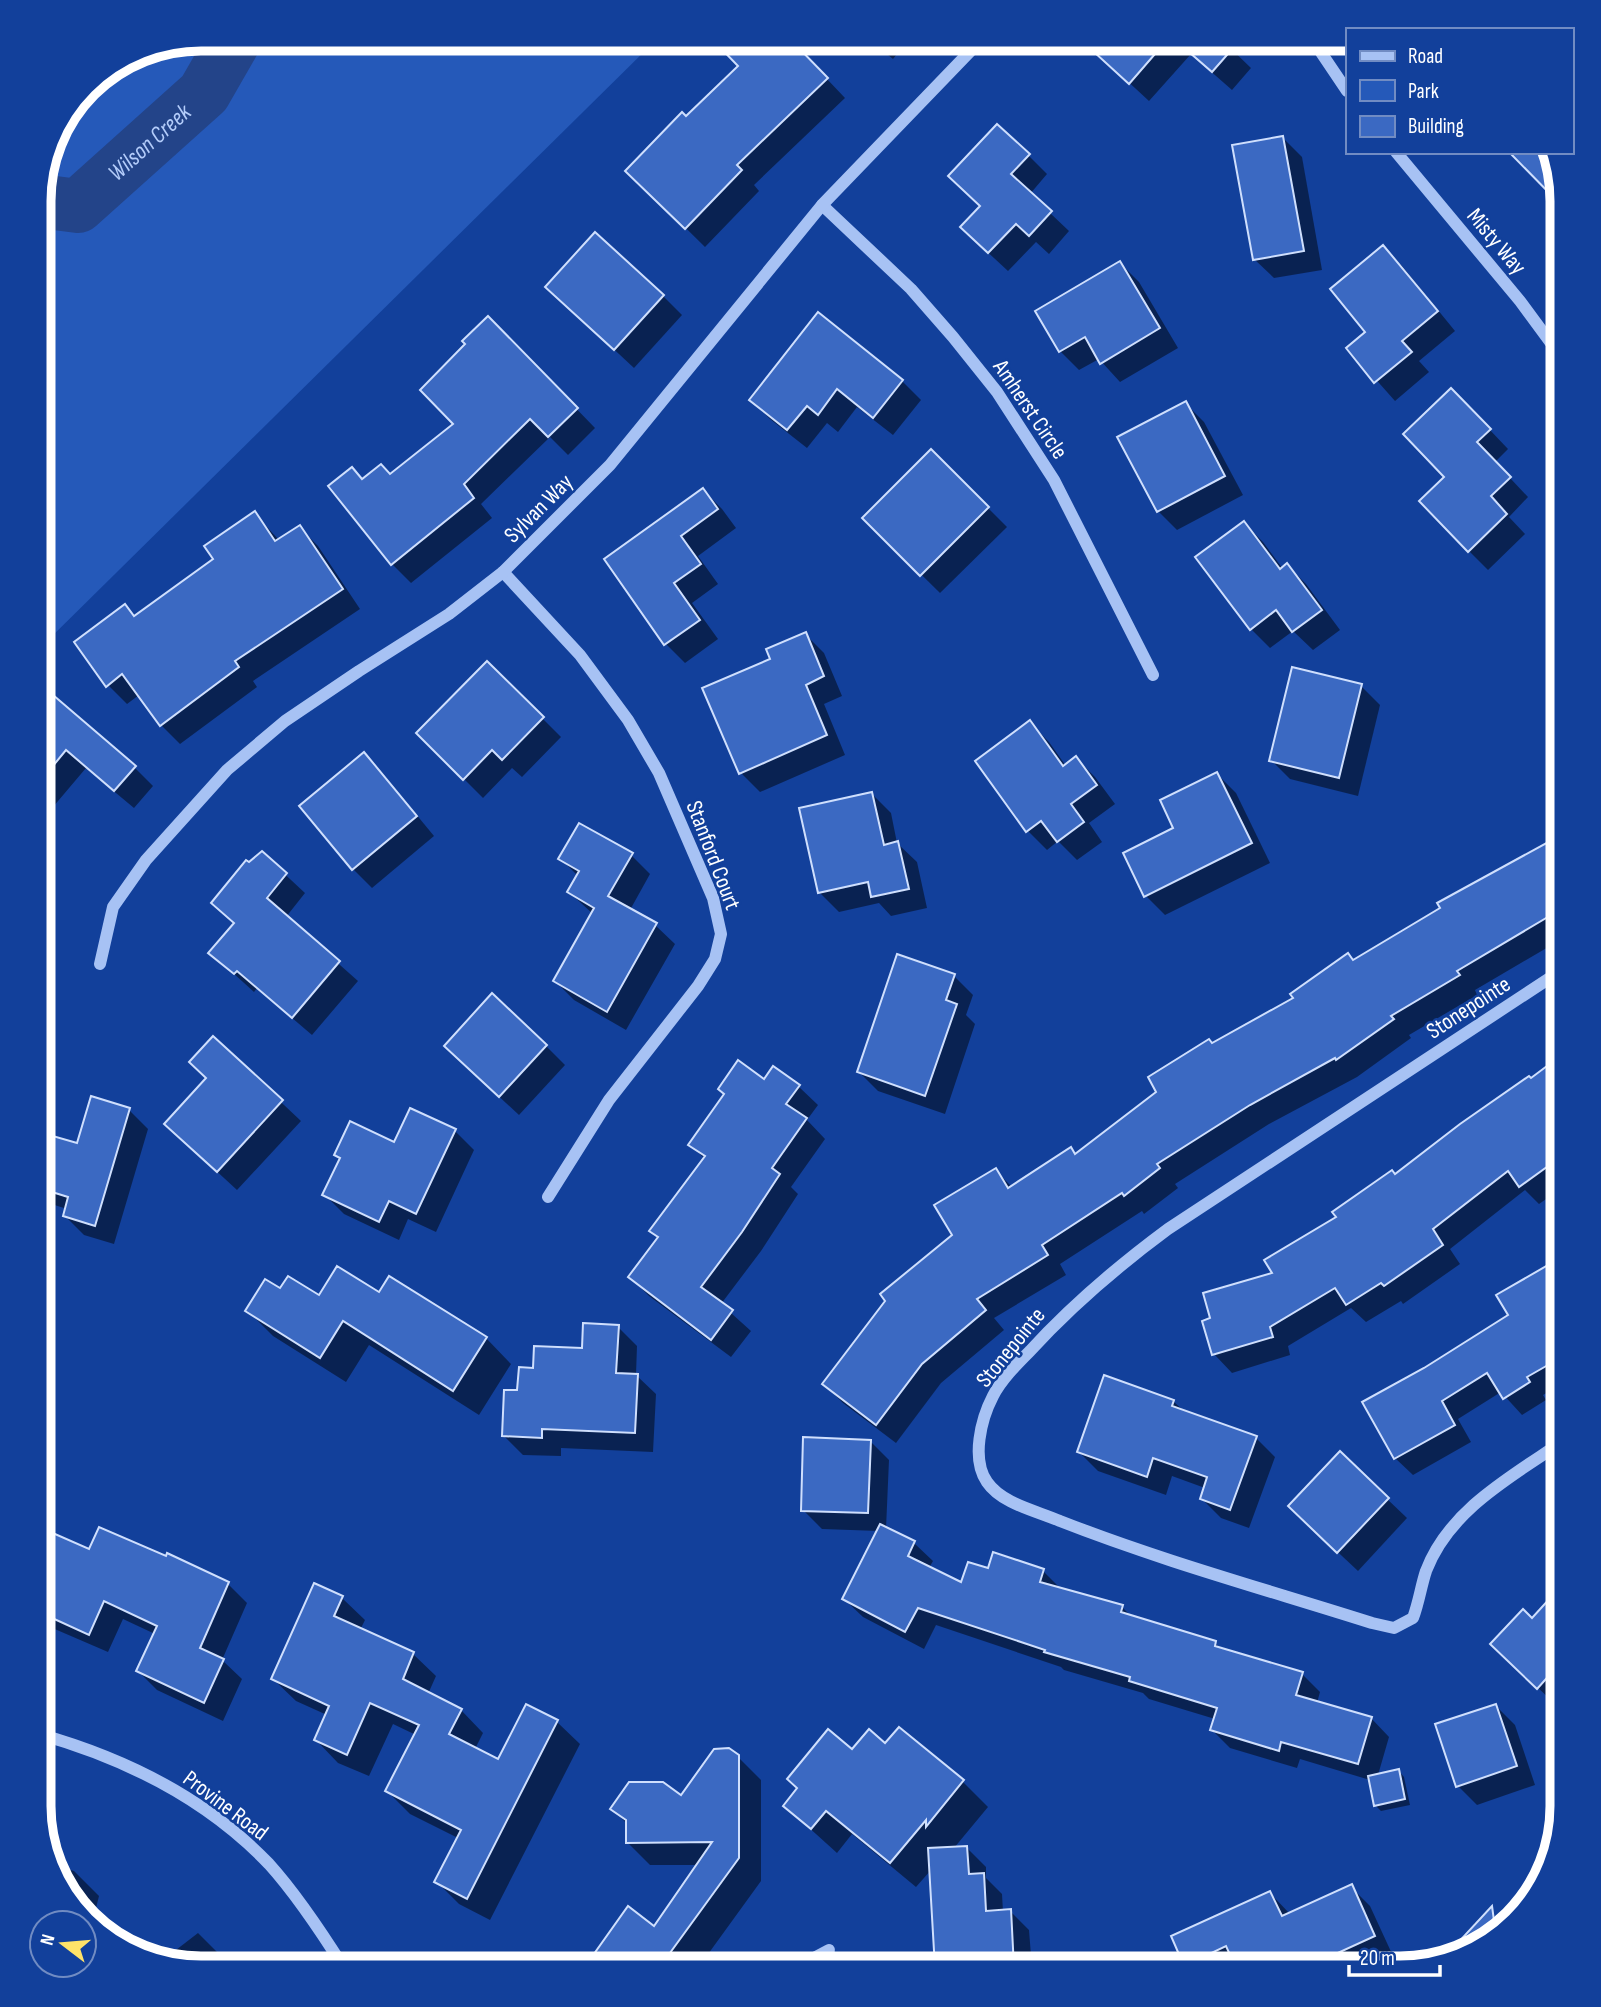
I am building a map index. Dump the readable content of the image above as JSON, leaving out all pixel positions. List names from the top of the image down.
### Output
{
  "streets": {
    "street": [
      "Misty Way",
      "Amherst Circle",
      "Sylvan Way",
      "Stanford Court",
      "Stonepointe",
      "Provine Road"
    ]
  },
  "crossings": [
    ["Amherst Circle", "Sylvan Way"],
    ["Sylvan Way", "Stanford Court"]
  ],
  "water": ["Wilson Creek"],
  "legend": ["Road", "Park", "Building"],
  "scale_bar": "20 m",
  "north": "left"
}
